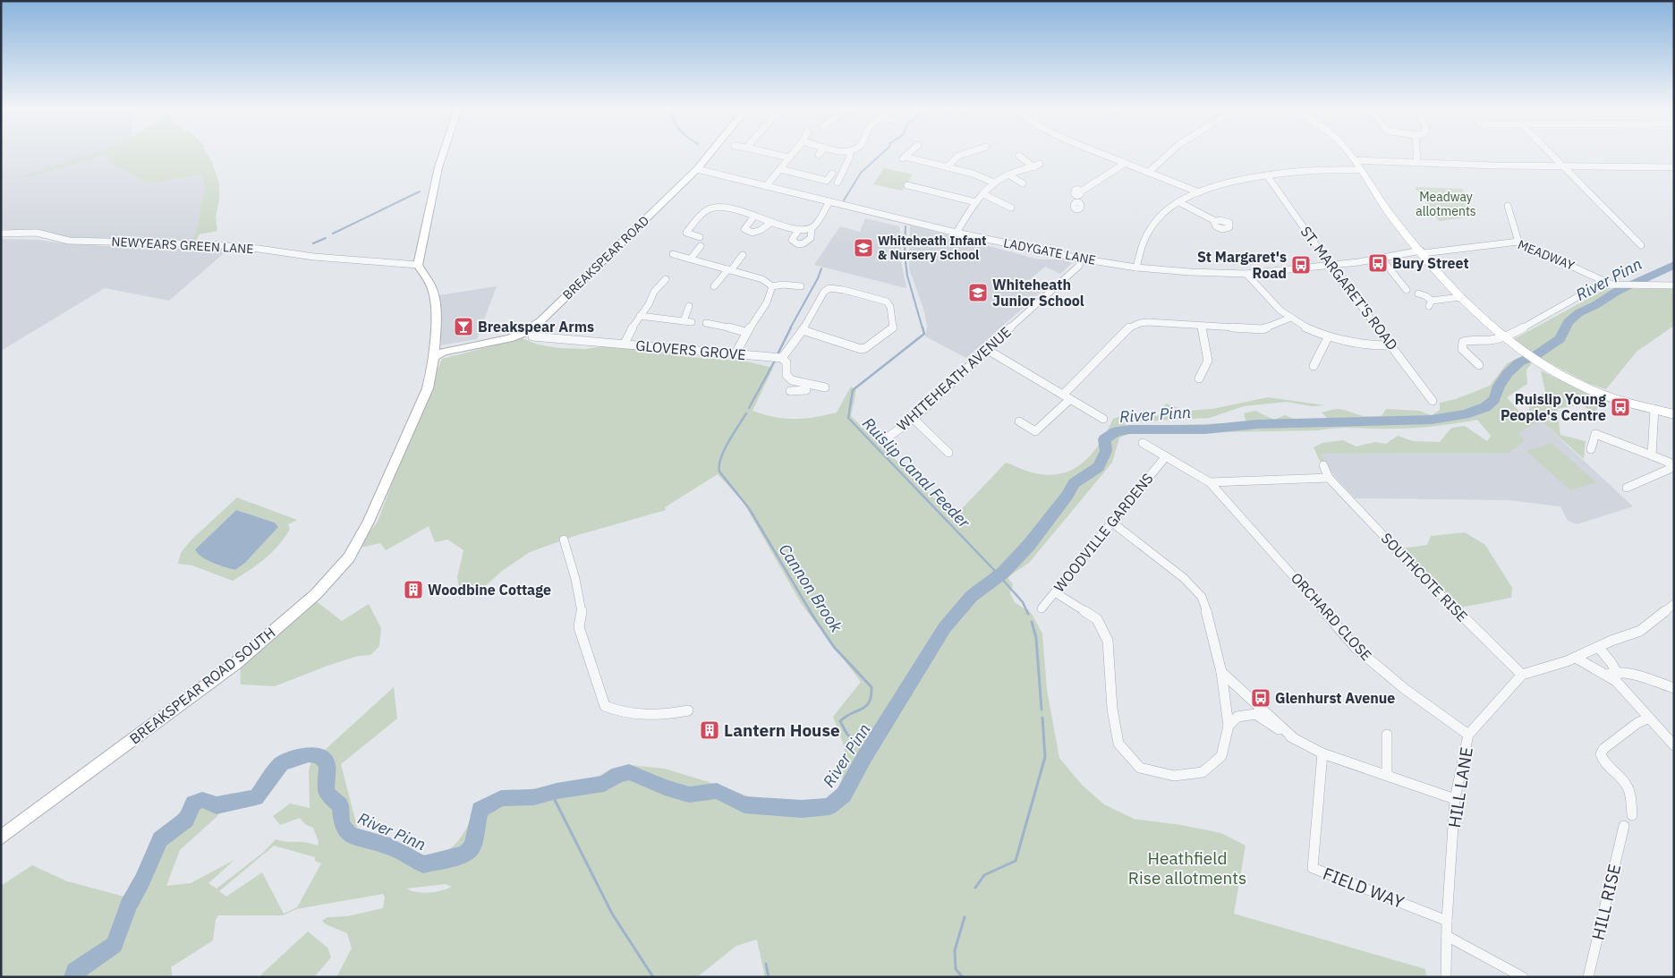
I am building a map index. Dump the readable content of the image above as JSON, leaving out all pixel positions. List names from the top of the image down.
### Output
{
  "streets": {
    "street": [
      "NEWYEARS GREEN LANE",
      "LADYGATE LANE",
      "MEADWAY",
      "BREAKSPEAR ROAD",
      "ST. MARGARET'S ROAD",
      "GLOVERS GROVE",
      "WHITEHEATH AVENUE",
      "WOODVILLE GARDENS",
      "SOUTHCOTE RISE",
      "ORCHARD CLOSE",
      "BREAKSPEAR ROAD SOUTH",
      "HILL LANE",
      "FIELD WAY",
      "HILL RISE"
    ]
  },
  "crossings": [
    ["NEWYEARS GREEN LANE", "BREAKSPEAR ROAD SOUTH"],
    ["LADYGATE LANE", "MEADWAY"],
    ["LADYGATE LANE", "BREAKSPEAR ROAD"],
    ["LADYGATE LANE", "ST. MARGARET'S ROAD"],
    ["LADYGATE LANE", "WHITEHEATH AVENUE"],
    ["BREAKSPEAR ROAD", "GLOVERS GROVE"],
    ["BREAKSPEAR ROAD", "BREAKSPEAR ROAD SOUTH"],
    ["WOODVILLE GARDENS", "ORCHARD CLOSE"],
    ["SOUTHCOTE RISE", "HILL LANE"],
    ["ORCHARD CLOSE", "HILL LANE"],
    ["HILL LANE", "FIELD WAY"]
  ],
  "water": ["River Pinn", "Ruislip Canal Feeder", "Cannon Brook"],
  "parks": ["Meadway allotments", "Heathfield Rise allotments"],
  "places": {
    "school or university": ["Whiteheath Infant & Nursery School", "Whiteheath Junior School"],
    "bus stop": [
      "Bury Street",
      "St Margaret's Road",
      "Ruislip Young People's Centre",
      "Glenhurst Avenue"
    ],
    "bar": ["Breakspear Arms"],
    "building": ["Woodbine Cottage", "Lantern House"]
  }
}
